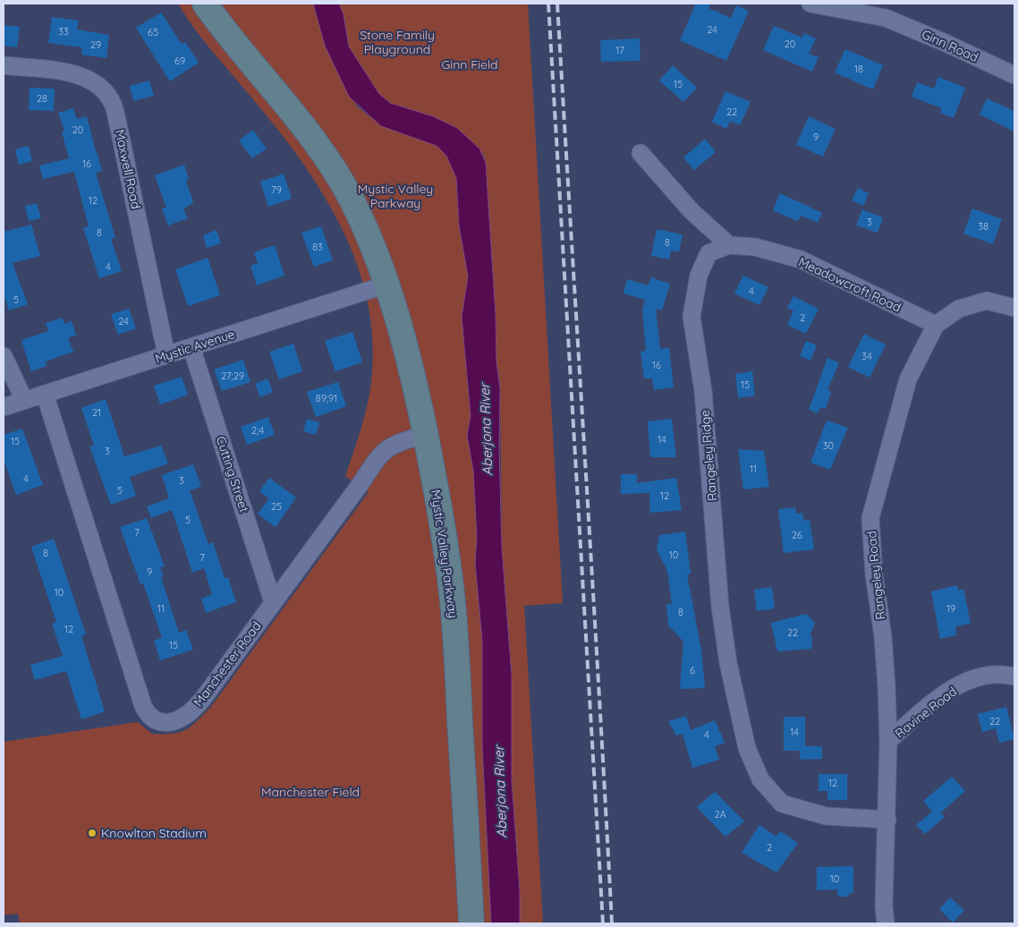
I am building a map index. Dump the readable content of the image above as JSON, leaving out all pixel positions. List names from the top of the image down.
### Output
{
  "streets": {
    "main road": ["Mystic Valley Parkway"],
    "street": [
      "Ginn Road",
      "Maxwell Road",
      "Meadowcroft Road",
      "Mystic Avenue",
      "Rangeley Ridge",
      "Cutting Street",
      "Rangeley Road",
      "Manchester Road",
      "Ravine Road"
    ]
  },
  "crossings": [
    ["Maxwell Road", "Mystic Avenue"],
    ["Meadowcroft Road", "Rangeley Ridge"],
    ["Meadowcroft Road", "Rangeley Road"],
    ["Mystic Avenue", "Cutting Street"],
    ["Mystic Avenue", "Mystic Valley Parkway"],
    ["Mystic Avenue", "Manchester Road"],
    ["Rangeley Ridge", "Rangeley Road"],
    ["Cutting Street", "Manchester Road"],
    ["Mystic Valley Parkway", "Manchester Road"],
    ["Rangeley Road", "Ravine Road"]
  ],
  "water": ["Aberjona River"],
  "parks": [
    "Stone Family Playground",
    "Ginn Field",
    "Mystic Valley Parkway",
    "Manchester Field"
  ],
  "places": ["Knowlton Stadium"],
  "house_numbers": [
    "24",
    "33",
    "65",
    "20",
    "29",
    "17",
    "69",
    "18",
    "15",
    "28",
    "22",
    "20",
    "9",
    "16",
    "79",
    "12",
    "3",
    "38",
    "8",
    "8",
    "83",
    "4",
    "4",
    "5",
    "2",
    "24",
    "34",
    "16",
    "27;29",
    "15",
    "89;91",
    "21",
    "2;4",
    "14",
    "15",
    "30",
    "3",
    "11",
    "4",
    "3",
    "5",
    "12",
    "25",
    "5",
    "7",
    "26",
    "8",
    "10",
    "7",
    "9",
    "10",
    "11",
    "19",
    "8",
    "12",
    "22",
    "15",
    "6",
    "22",
    "14",
    "4",
    "12",
    "2A",
    "2",
    "10"
  ]
}
